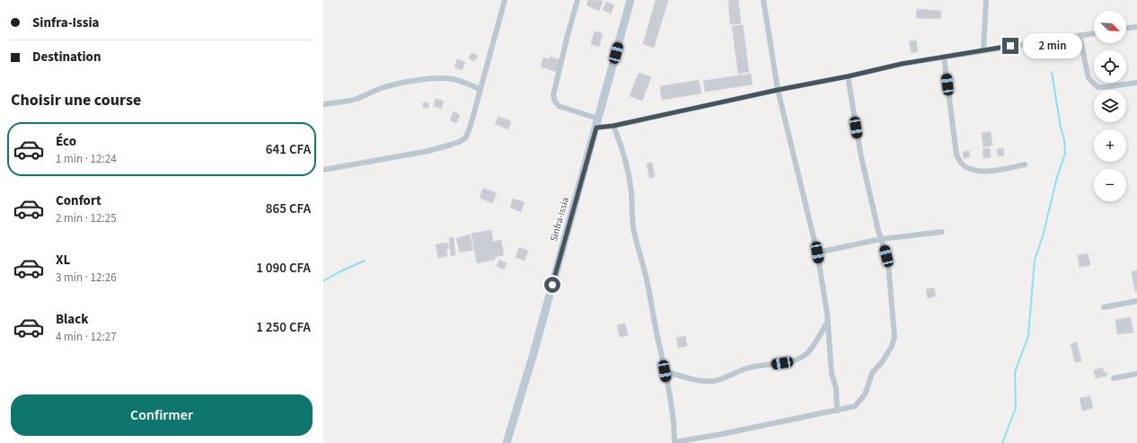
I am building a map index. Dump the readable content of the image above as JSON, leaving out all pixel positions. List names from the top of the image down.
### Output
{
  "streets": {
    "main road": ["Sinfra-Issia"]
  },
  "north": "bottom right",
  "page": {
    "banner": ["Sinfra-Issia", "Destination"],
    "map_buttons": ["+", "−"],
    "bubble": "2 min",
    "heading": "Choisir une course",
    "list": [
      {
        "name": "Éco",
        "note": "1 min · 12:24",
        "value": "641 CFA"
      },
      {
        "name": "Confort",
        "note": "2 min · 12:25",
        "value": "865 CFA"
      },
      {
        "name": "XL",
        "note": "3 min · 12:26",
        "value": "1 090 CFA"
      },
      {
        "name": "Black",
        "note": "4 min · 12:27",
        "value": "1 250 CFA"
      }
    ],
    "buttons": "Confirmer"
  }
}
